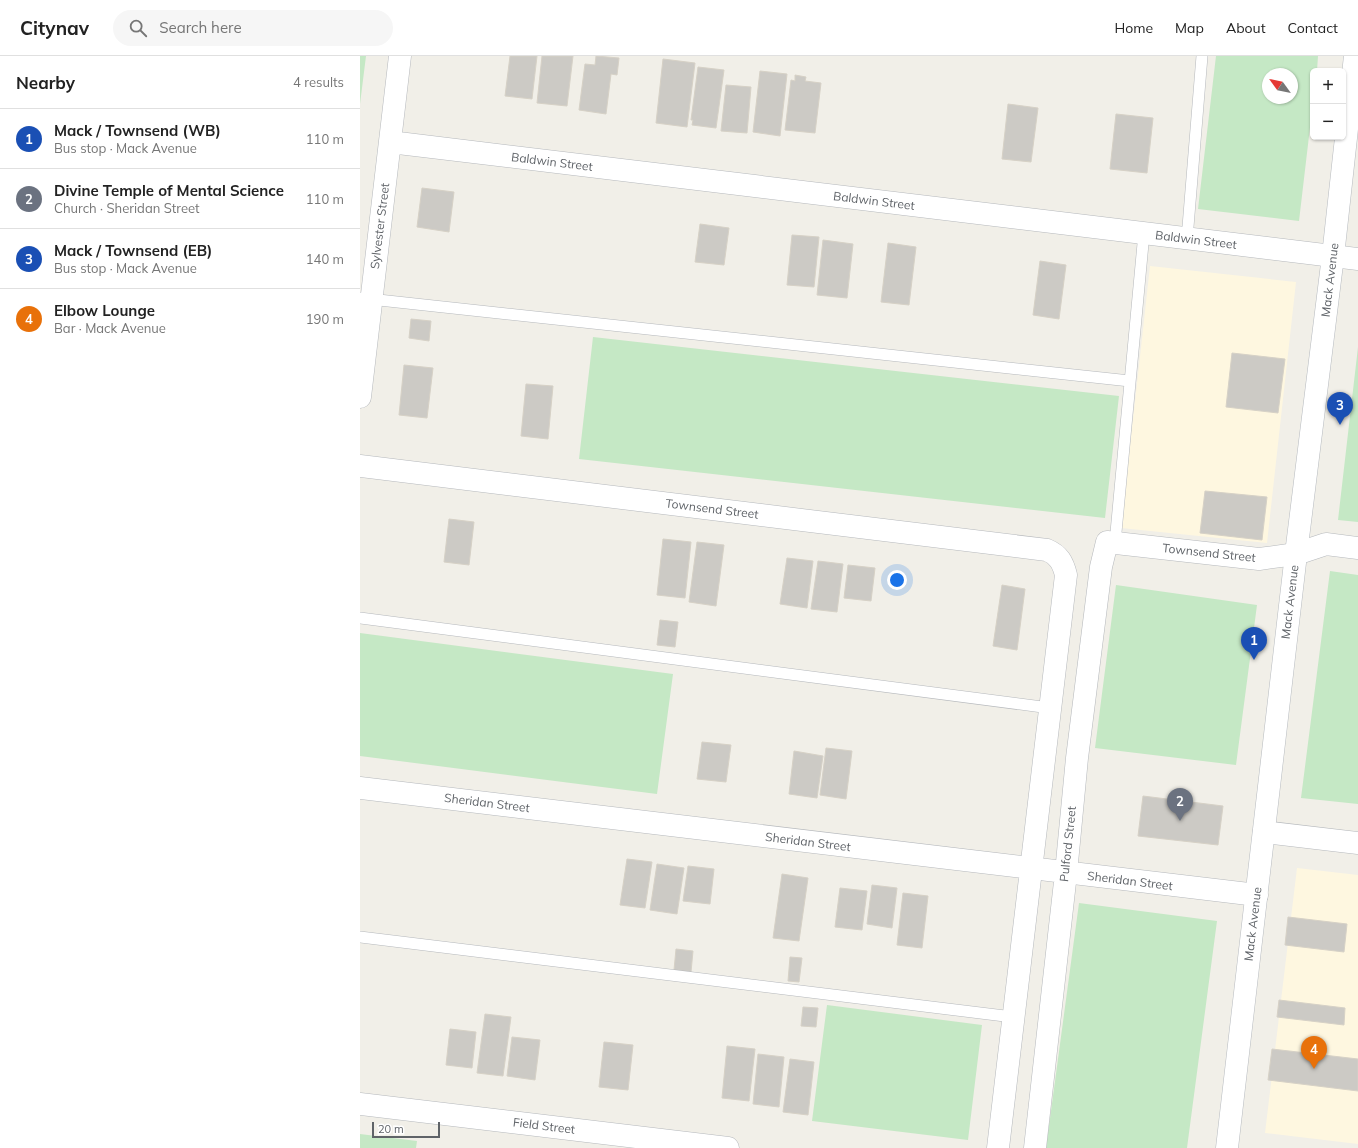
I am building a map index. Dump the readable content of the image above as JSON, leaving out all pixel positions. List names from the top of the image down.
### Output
{
  "streets": {
    "street": [
      "Baldwin Street",
      "Sylvester Street",
      "Mack Avenue",
      "Townsend Street",
      "Sheridan Street",
      "Pulford Street",
      "Field Street"
    ]
  },
  "crossings": [
    ["Baldwin Street", "Sylvester Street"],
    ["Baldwin Street", "Mack Avenue"],
    ["Mack Avenue", "Townsend Street"],
    ["Mack Avenue", "Sheridan Street"],
    ["Townsend Street", "Pulford Street"],
    ["Sheridan Street", "Pulford Street"]
  ],
  "scale_bar": "20 m",
  "north": "top left",
  "page": {
    "header": "Citynav",
    "search": "Search here",
    "nav": [
      "Home",
      "Map",
      "About",
      "Contact"
    ],
    "heading": ["Nearby", "4 results"],
    "map_buttons": ["+", "−"],
    "list": [
      {
        "mark": "1",
        "name": "Mack / Townsend (WB)",
        "note": "Bus stop · Mack Avenue",
        "value": "110 m"
      },
      {
        "mark": "2",
        "name": "Divine Temple of Mental Science",
        "note": "Church · Sheridan Street",
        "value": "110 m"
      },
      {
        "mark": "3",
        "name": "Mack / Townsend (EB)",
        "note": "Bus stop · Mack Avenue",
        "value": "140 m"
      },
      {
        "mark": "4",
        "name": "Elbow Lounge",
        "note": "Bar · Mack Avenue",
        "value": "190 m"
      }
    ],
    "pins": [
      "3",
      "1",
      "2",
      "4"
    ],
    "scale": "20 m"
  }
}
